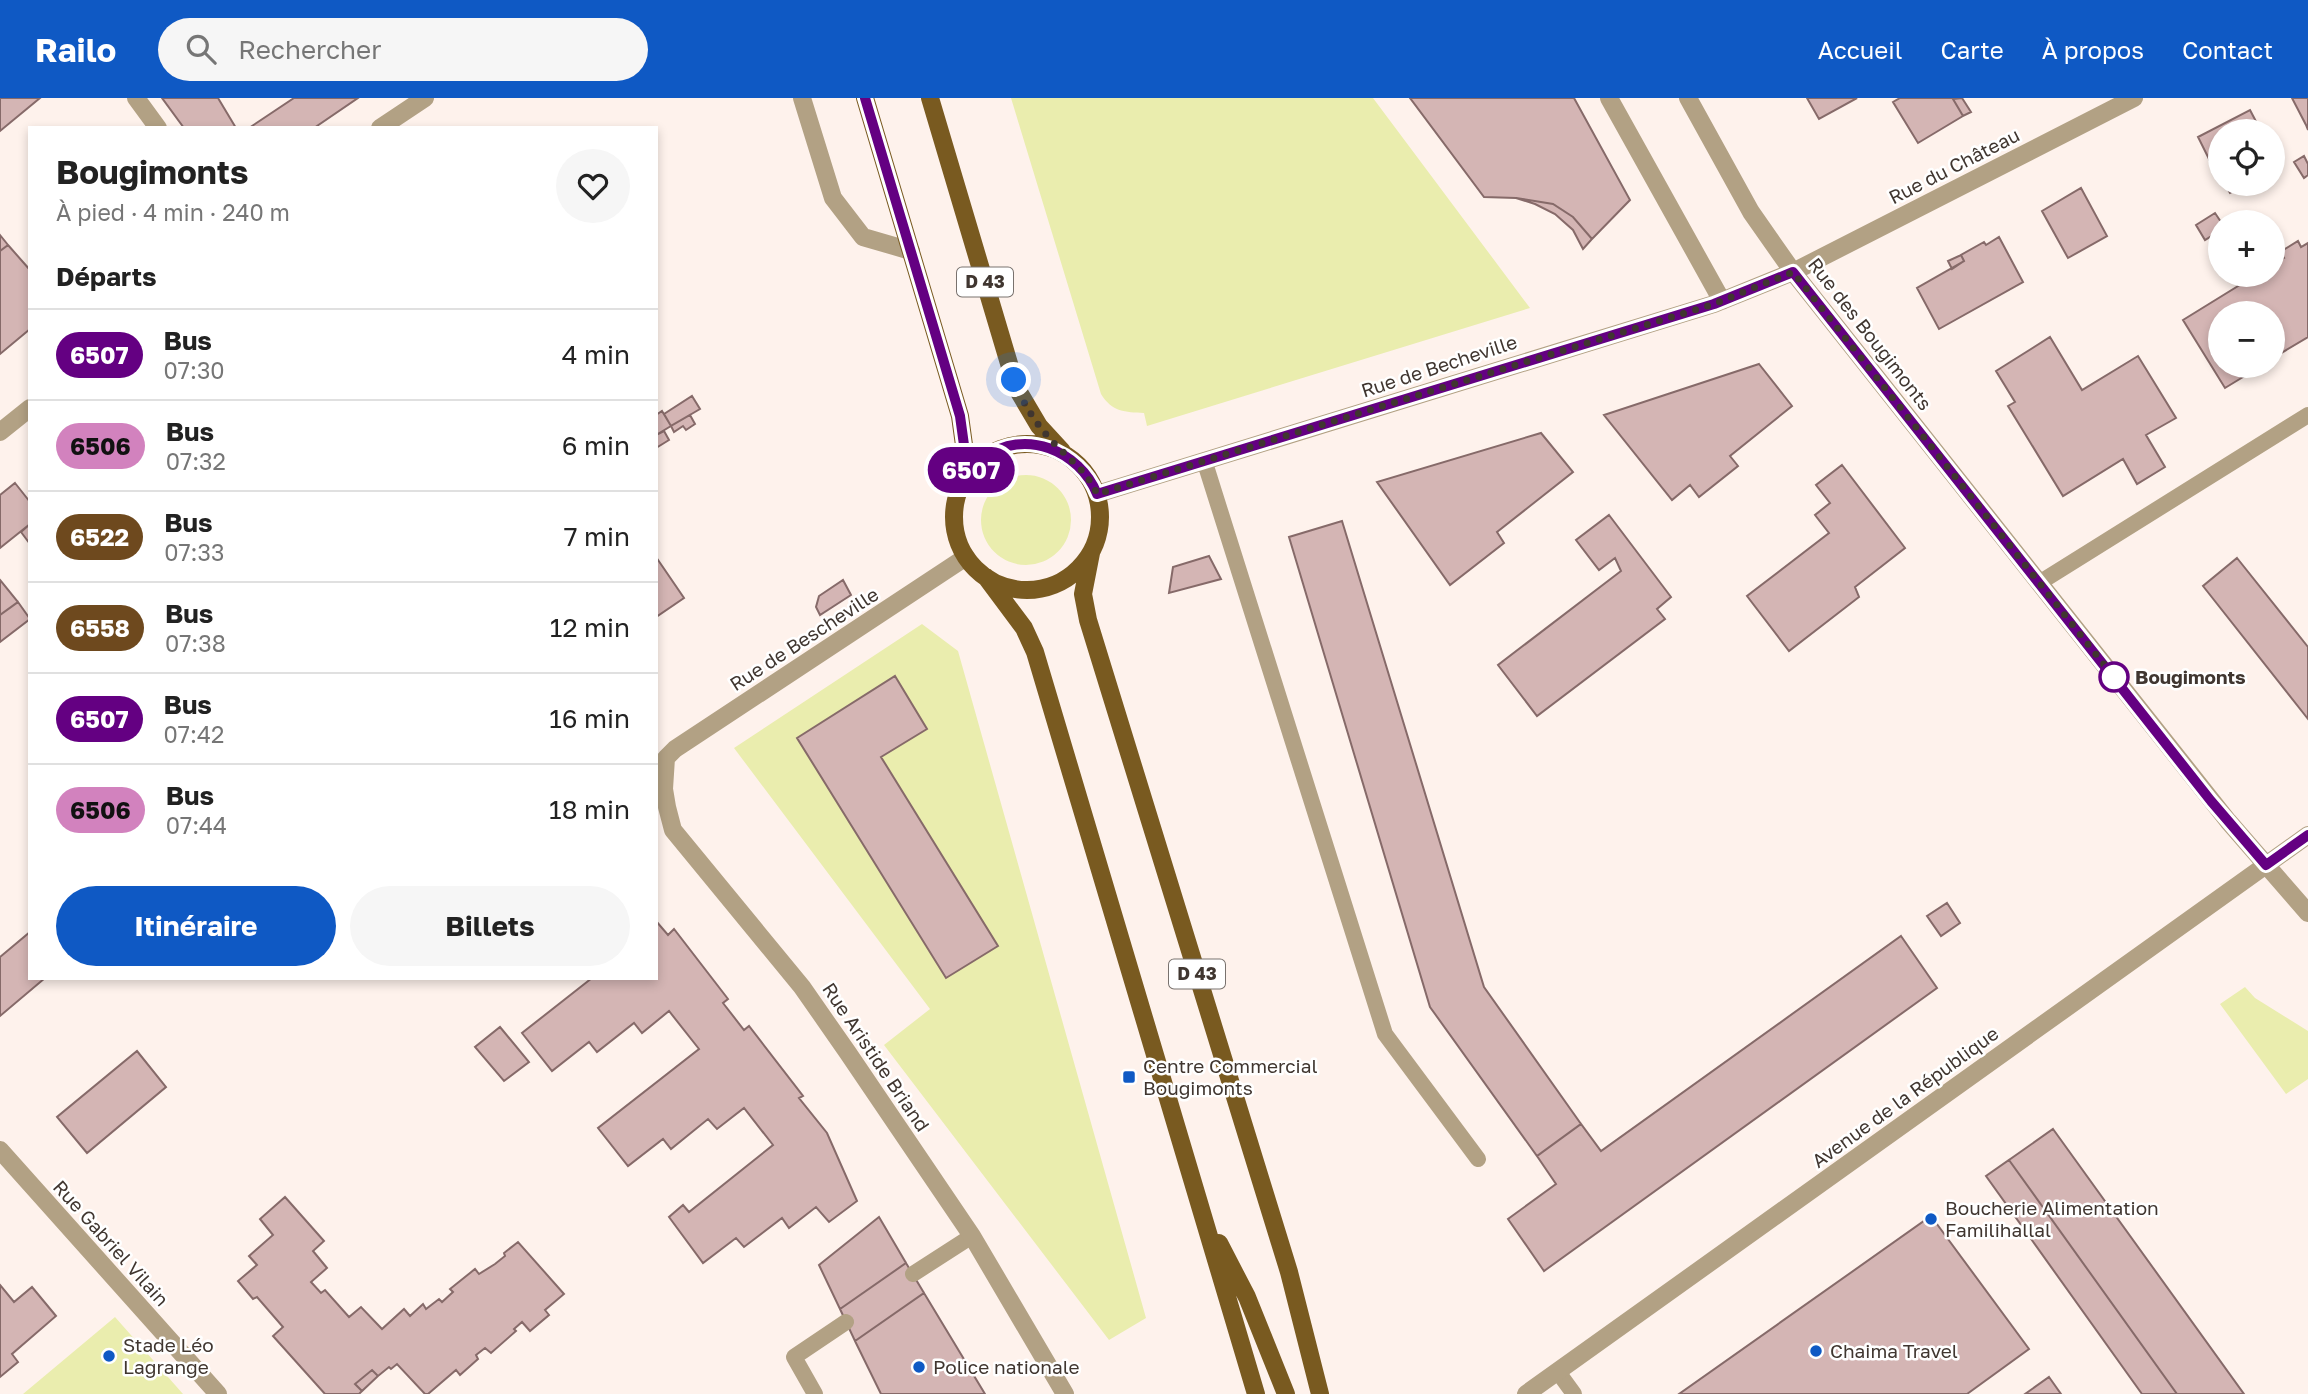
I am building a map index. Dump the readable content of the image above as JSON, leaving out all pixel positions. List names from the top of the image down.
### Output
{
  "streets": {
    "main road": ["D 43"],
    "street": [
      "Rue du Château",
      "Rue des Bougimonts",
      "Rue de Becheville",
      "Rue de Bescheville",
      "Rue Aristide Briand",
      "Avenue de la République",
      "Rue Gabriel Vilain"
    ]
  },
  "crossings": [
    ["Rue du Château", "Rue des Bougimonts"],
    ["Rue du Château", "Rue de Becheville"],
    ["D 43", "Rue de Becheville"],
    ["D 43", "Rue de Bescheville"],
    ["Rue des Bougimonts", "Rue de Becheville"],
    ["Rue des Bougimonts", "Avenue de la République"],
    ["Rue de Becheville", "Rue de Bescheville"],
    ["Rue de Bescheville", "Rue Aristide Briand"]
  ],
  "places": {
    "other": [
      "Bougimonts",
      "Boucherie Alimentation Familihallal",
      "Chaima Travel",
      "Stade Léo Lagrange",
      "Police nationale"
    ],
    "transit": ["Centre Commercial Bougimonts"]
  },
  "lines": ["bus line 6507"],
  "page": {
    "header": "Railo",
    "search": "Rechercher",
    "nav": [
      "Accueil",
      "Carte",
      "À propos",
      "Contact"
    ],
    "on_map": "6507",
    "map_buttons": ["+", "−"],
    "heading": [
      ["Bougimonts", "À pied · 4 min · 240 m"],
      "Départs"
    ],
    "list": [
      {
        "mark": "6507",
        "name": "Bus",
        "note": "07:30",
        "value": "4 min"
      },
      {
        "mark": "6506",
        "name": "Bus",
        "note": "07:32",
        "value": "6 min"
      },
      {
        "mark": "6522",
        "name": "Bus",
        "note": "07:33",
        "value": "7 min"
      },
      {
        "mark": "6558",
        "name": "Bus",
        "note": "07:38",
        "value": "12 min"
      },
      {
        "mark": "6507",
        "name": "Bus",
        "note": "07:42",
        "value": "16 min"
      },
      {
        "mark": "6506",
        "name": "Bus",
        "note": "07:44",
        "value": "18 min"
      }
    ],
    "buttons": ["Itinéraire", "Billets"]
  }
}
